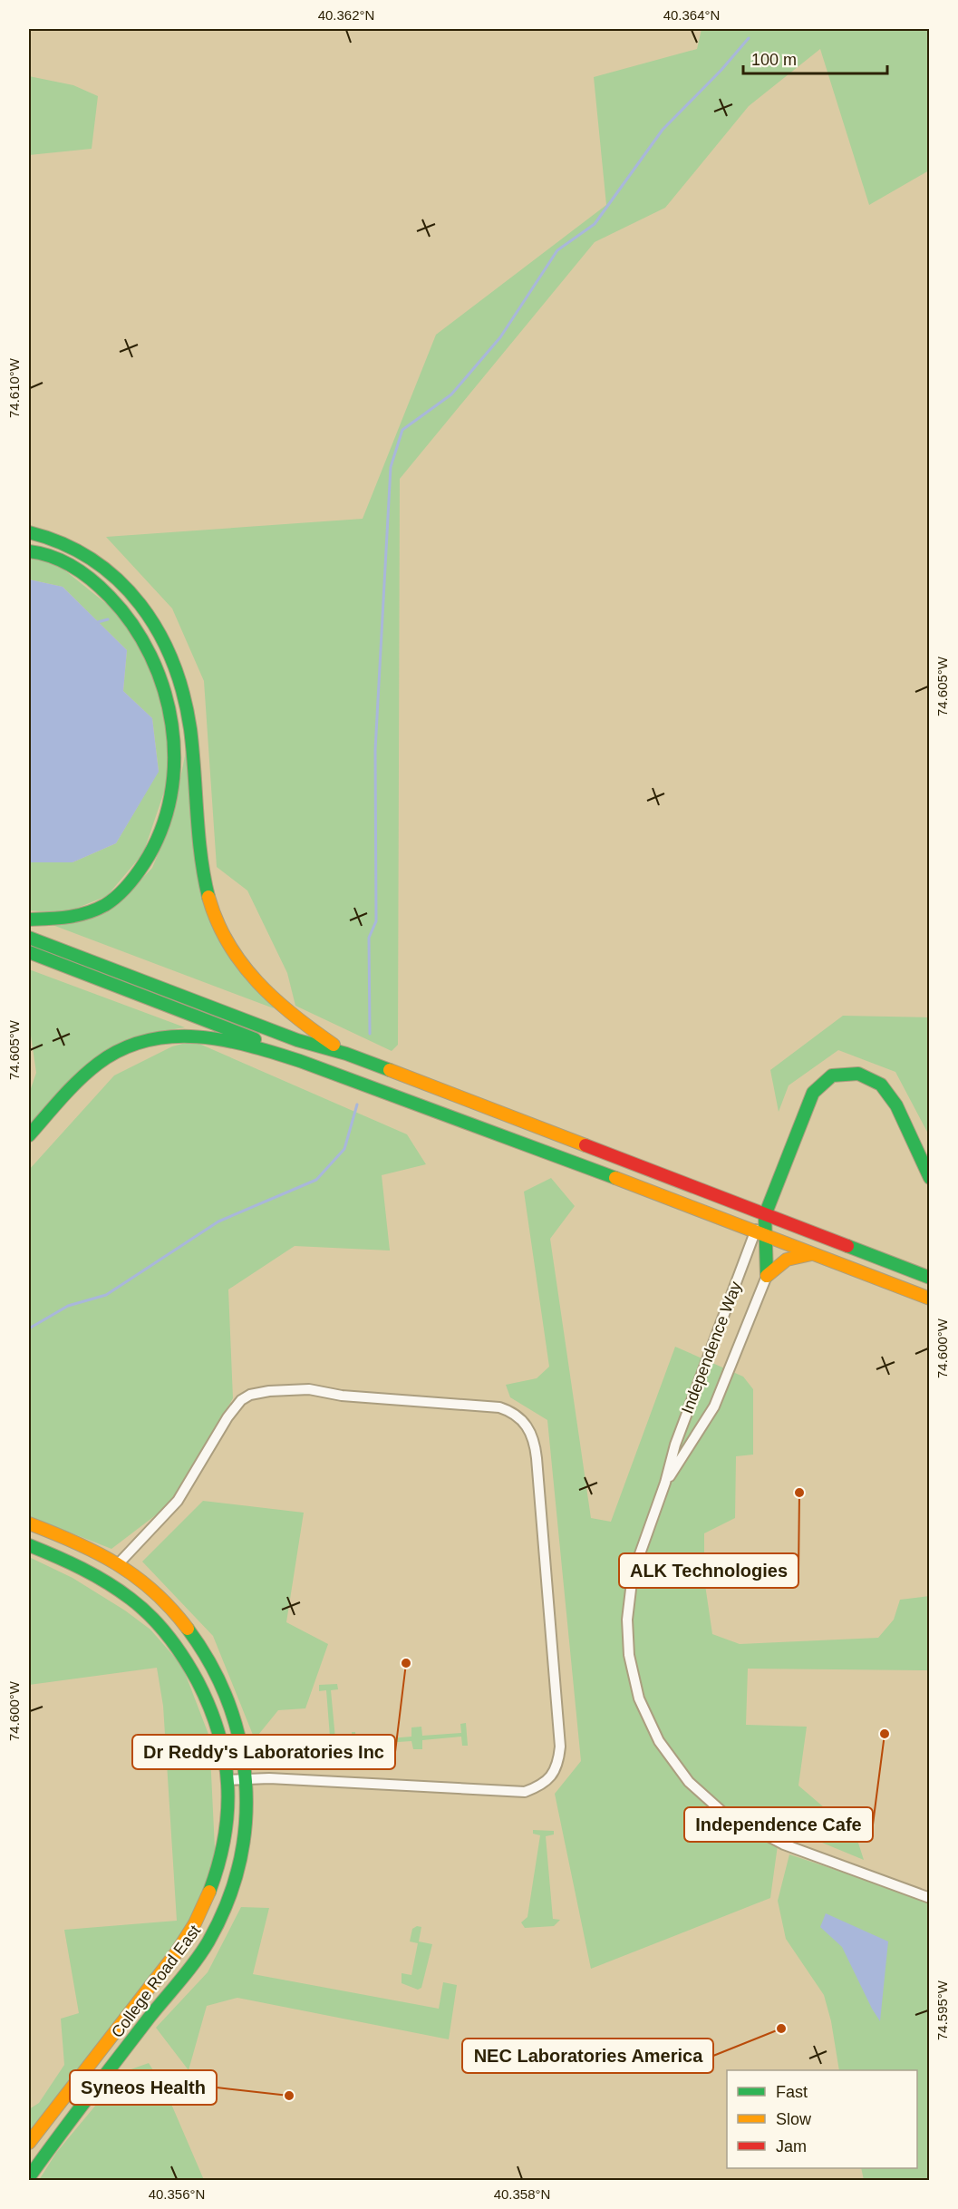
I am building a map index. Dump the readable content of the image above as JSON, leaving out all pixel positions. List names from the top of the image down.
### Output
{
  "streets": {
    "main road": ["College Road East"],
    "street": ["Independence Way"]
  },
  "places": [
    "ALK Technologies",
    "Dr Reddy's Laboratories Inc",
    "Independence Cafe",
    "NEC Laboratories America",
    "Syneos Health"
  ],
  "legend": ["Fast", "Slow", "Jam"],
  "scale_bar": "100 m",
  "coordinates": [
    "40.362°N",
    "40.364°N",
    "74.610°W",
    "74.605°W",
    "74.600°W",
    "74.595°W",
    "40.356°N",
    "40.358°N"
  ]
}
